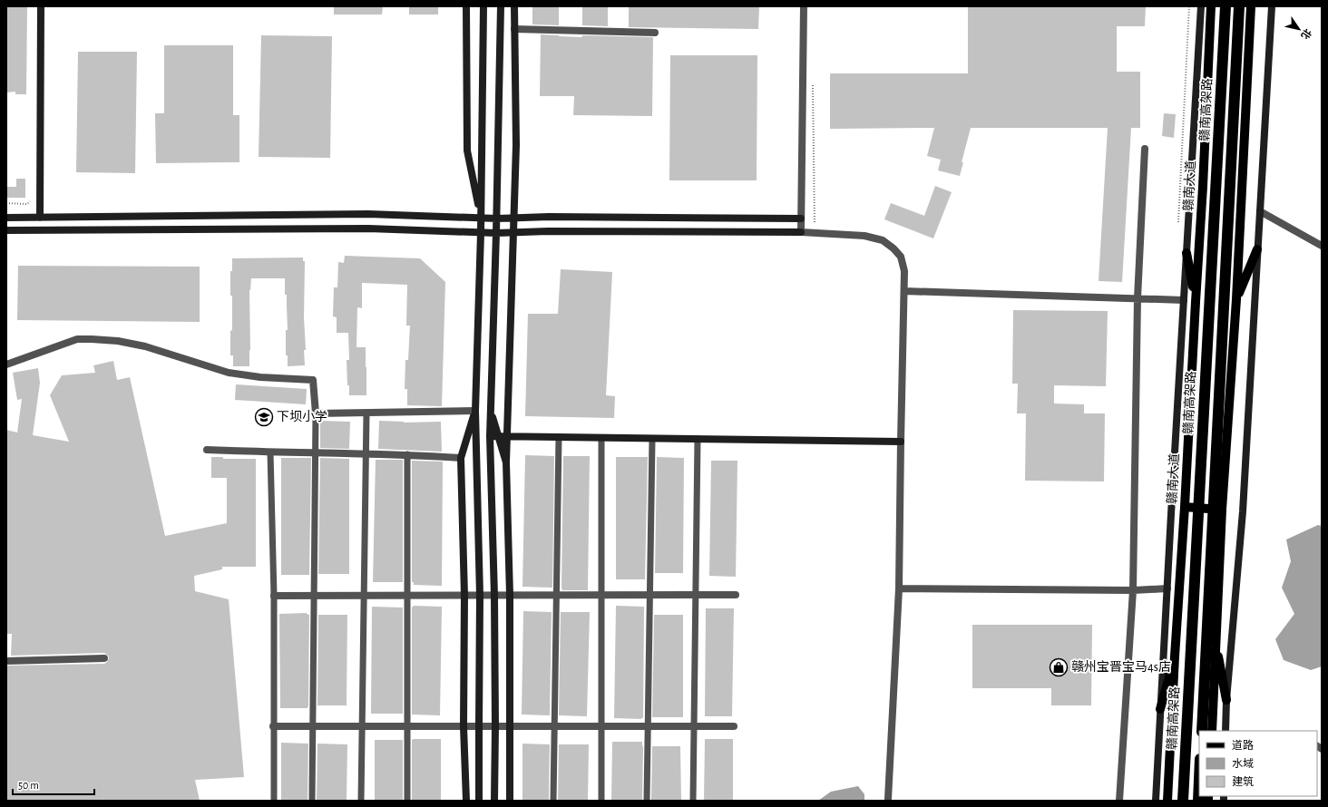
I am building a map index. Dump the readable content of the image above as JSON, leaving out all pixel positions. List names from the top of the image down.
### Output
{
  "streets": {
    "highway": ["赣南高架路"],
    "main road": ["赣南大道"]
  },
  "places": {
    "school or university": ["下坝小学"],
    "shop": ["赣州宝晋宝马4s店"]
  },
  "legend": ["道路", "水域", "建筑"],
  "scale_bar": "50 m",
  "north": "bottom right"
}
